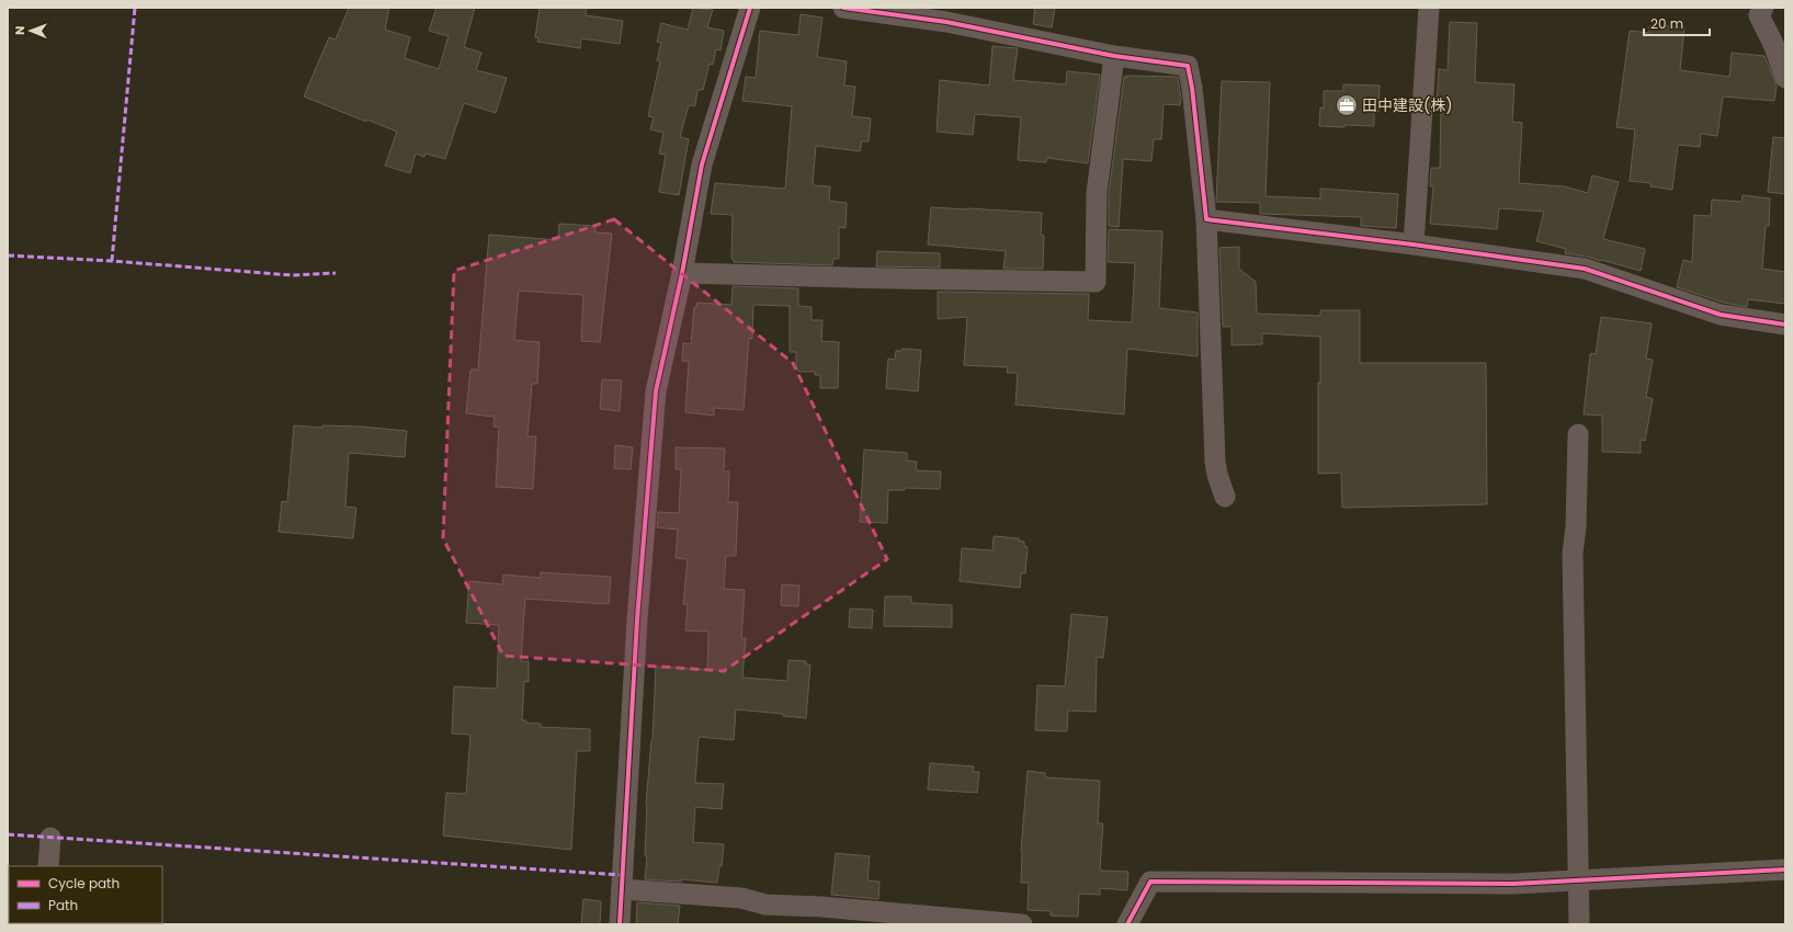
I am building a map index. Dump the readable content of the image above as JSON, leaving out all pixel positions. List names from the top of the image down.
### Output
{
  "places": {
    "office": ["田中建設(株)"]
  },
  "legend": ["Cycle path", "Path"],
  "scale_bar": "20 m",
  "north": "left"
}
